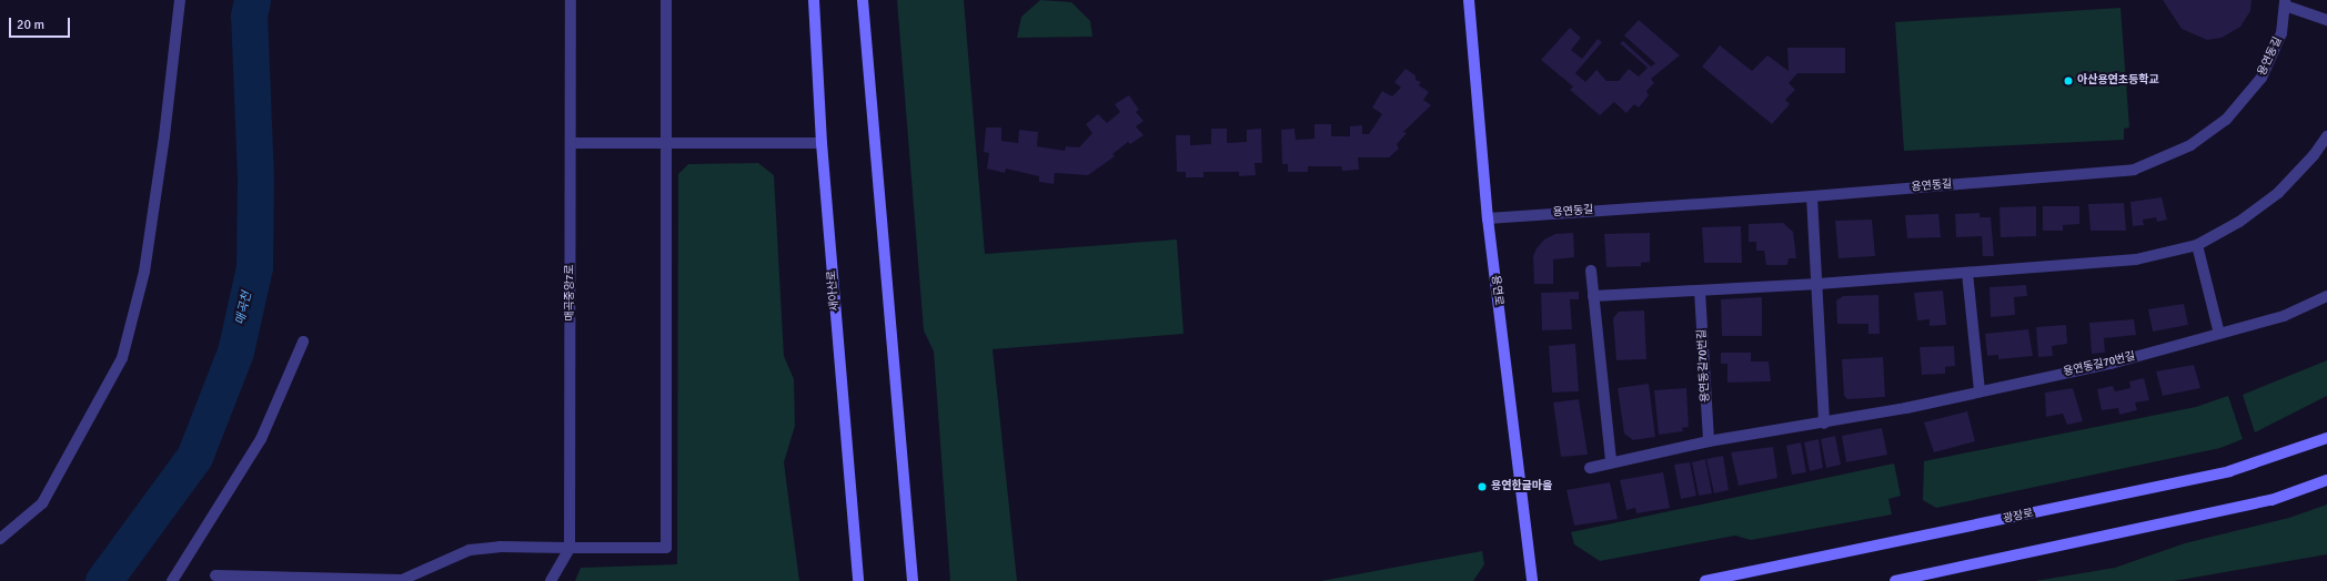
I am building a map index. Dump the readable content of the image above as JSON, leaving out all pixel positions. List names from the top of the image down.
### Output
{
  "streets": {
    "main road": ["새아산로", "용연로", "광장로"],
    "street": ["용연동길", "매곡중앙7로", "용연동길70번길"]
  },
  "crossings": [
    ["용연동길", "용연로"]
  ],
  "water": ["매곡천"],
  "places": ["아산용연초등학교", "용연한글마을"],
  "scale_bar": "20 m"
}
